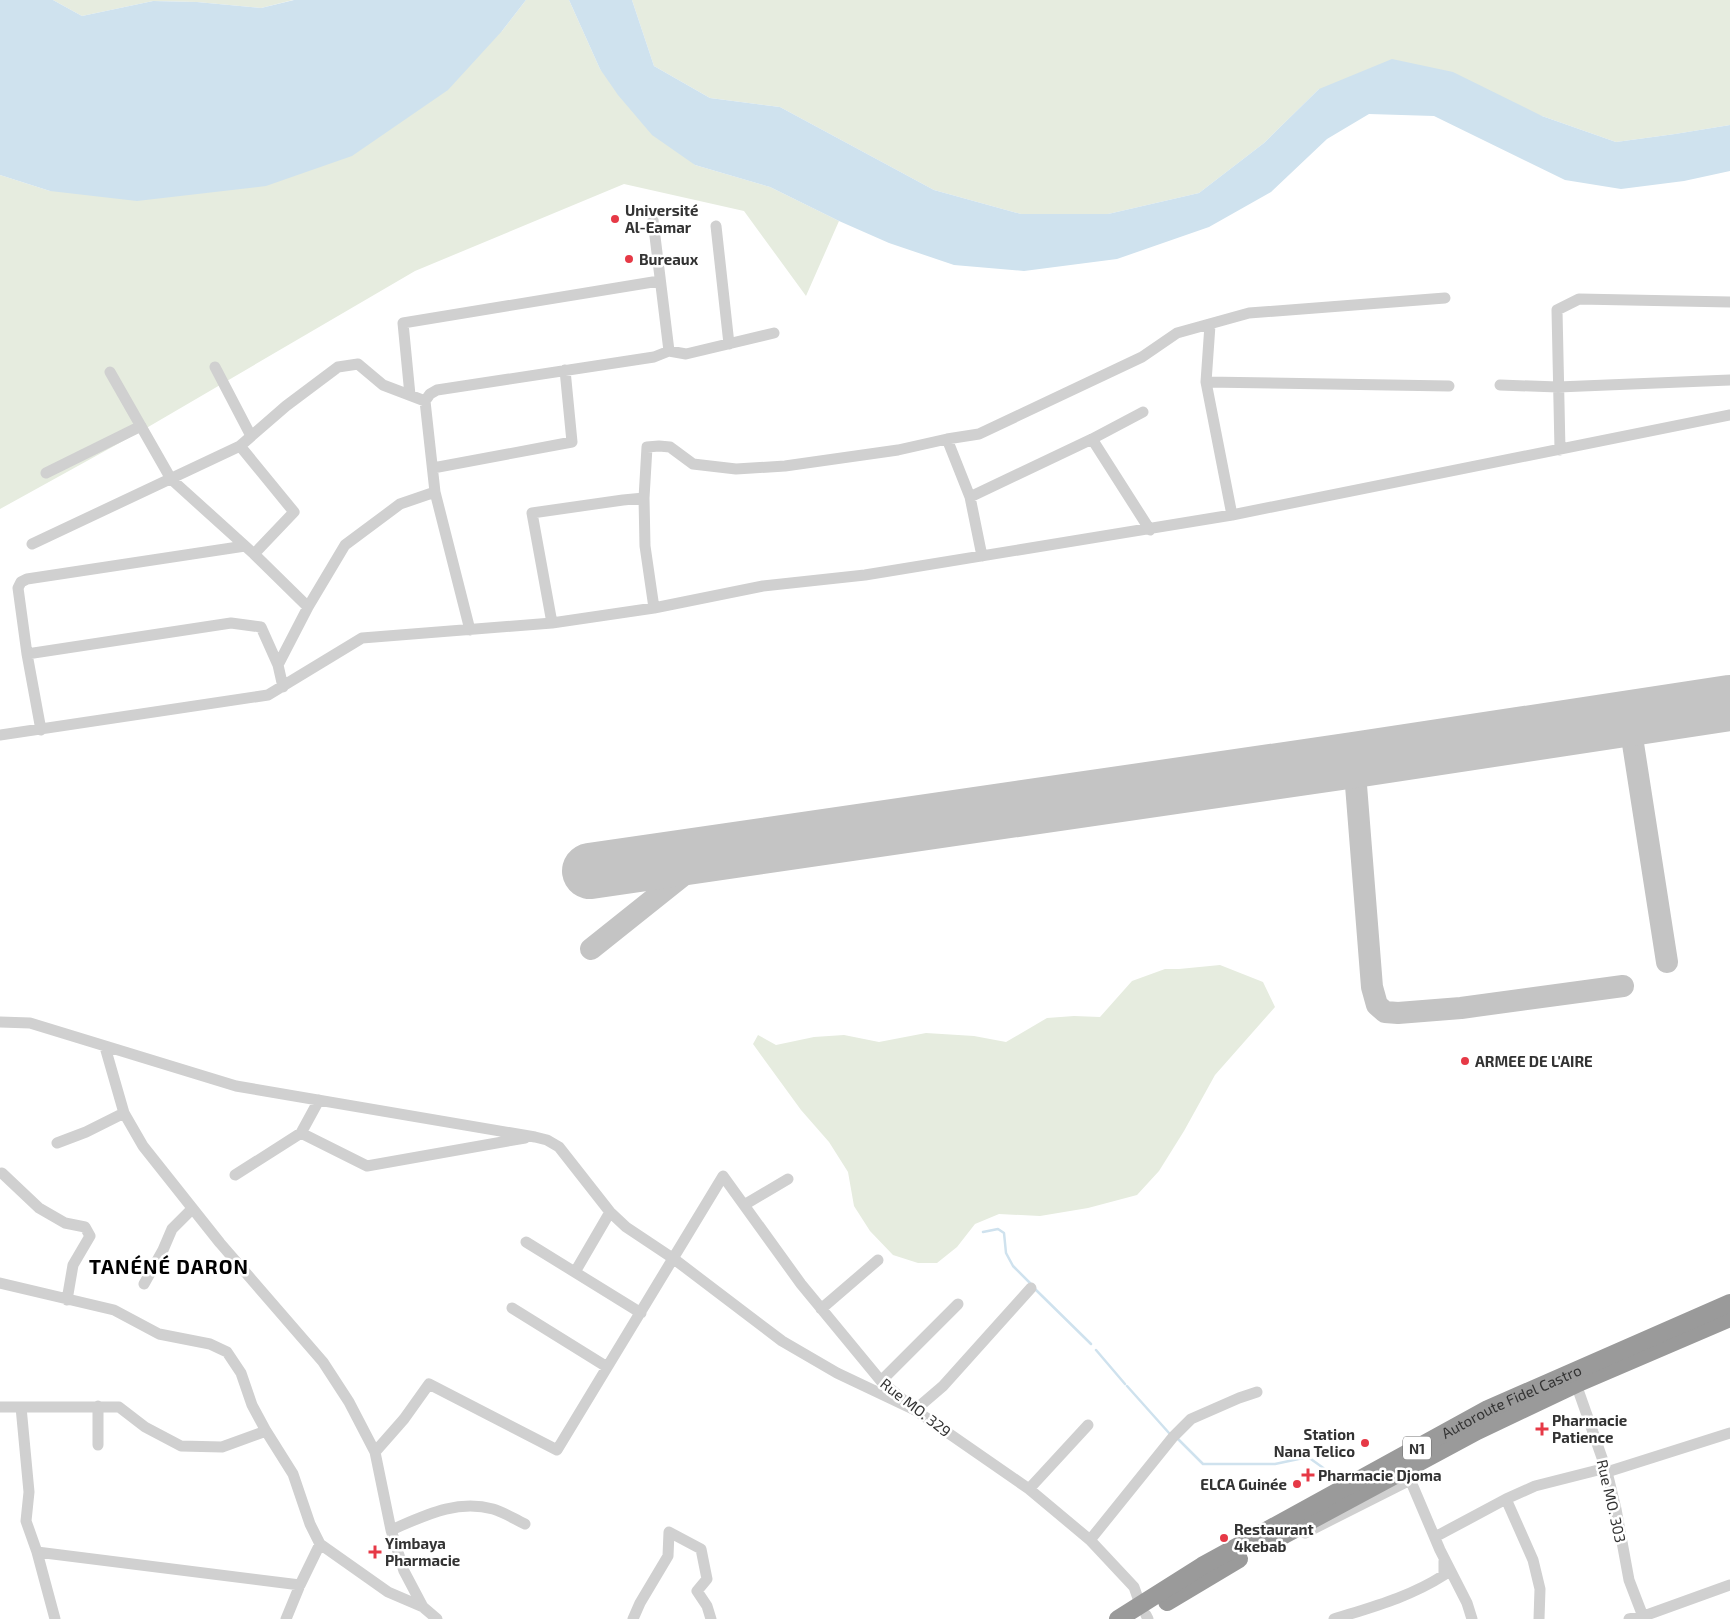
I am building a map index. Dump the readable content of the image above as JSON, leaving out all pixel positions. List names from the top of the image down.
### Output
{
  "streets": {
    "highway": ["Autoroute Fidel Castro", "N1"],
    "street": ["Rue MO. 329", "Rue MO. 303"]
  },
  "crossings": [
    ["Autoroute Fidel Castro", "Rue MO. 329"],
    ["Autoroute Fidel Castro", "Rue MO. 303"]
  ],
  "districts": ["TANÉNÉ DARON"],
  "places": {
    "other": [
      "Université Al-Eamar",
      "Bureaux",
      "ARMEE DE L'AIRE",
      "Station Nana Telico",
      "ELCA Guinée",
      "Restaurant 4kebab"
    ],
    "health": ["Pharmacie Patience", "Pharmacie Djoma", "Yimbaya Pharmacie"]
  }
}
